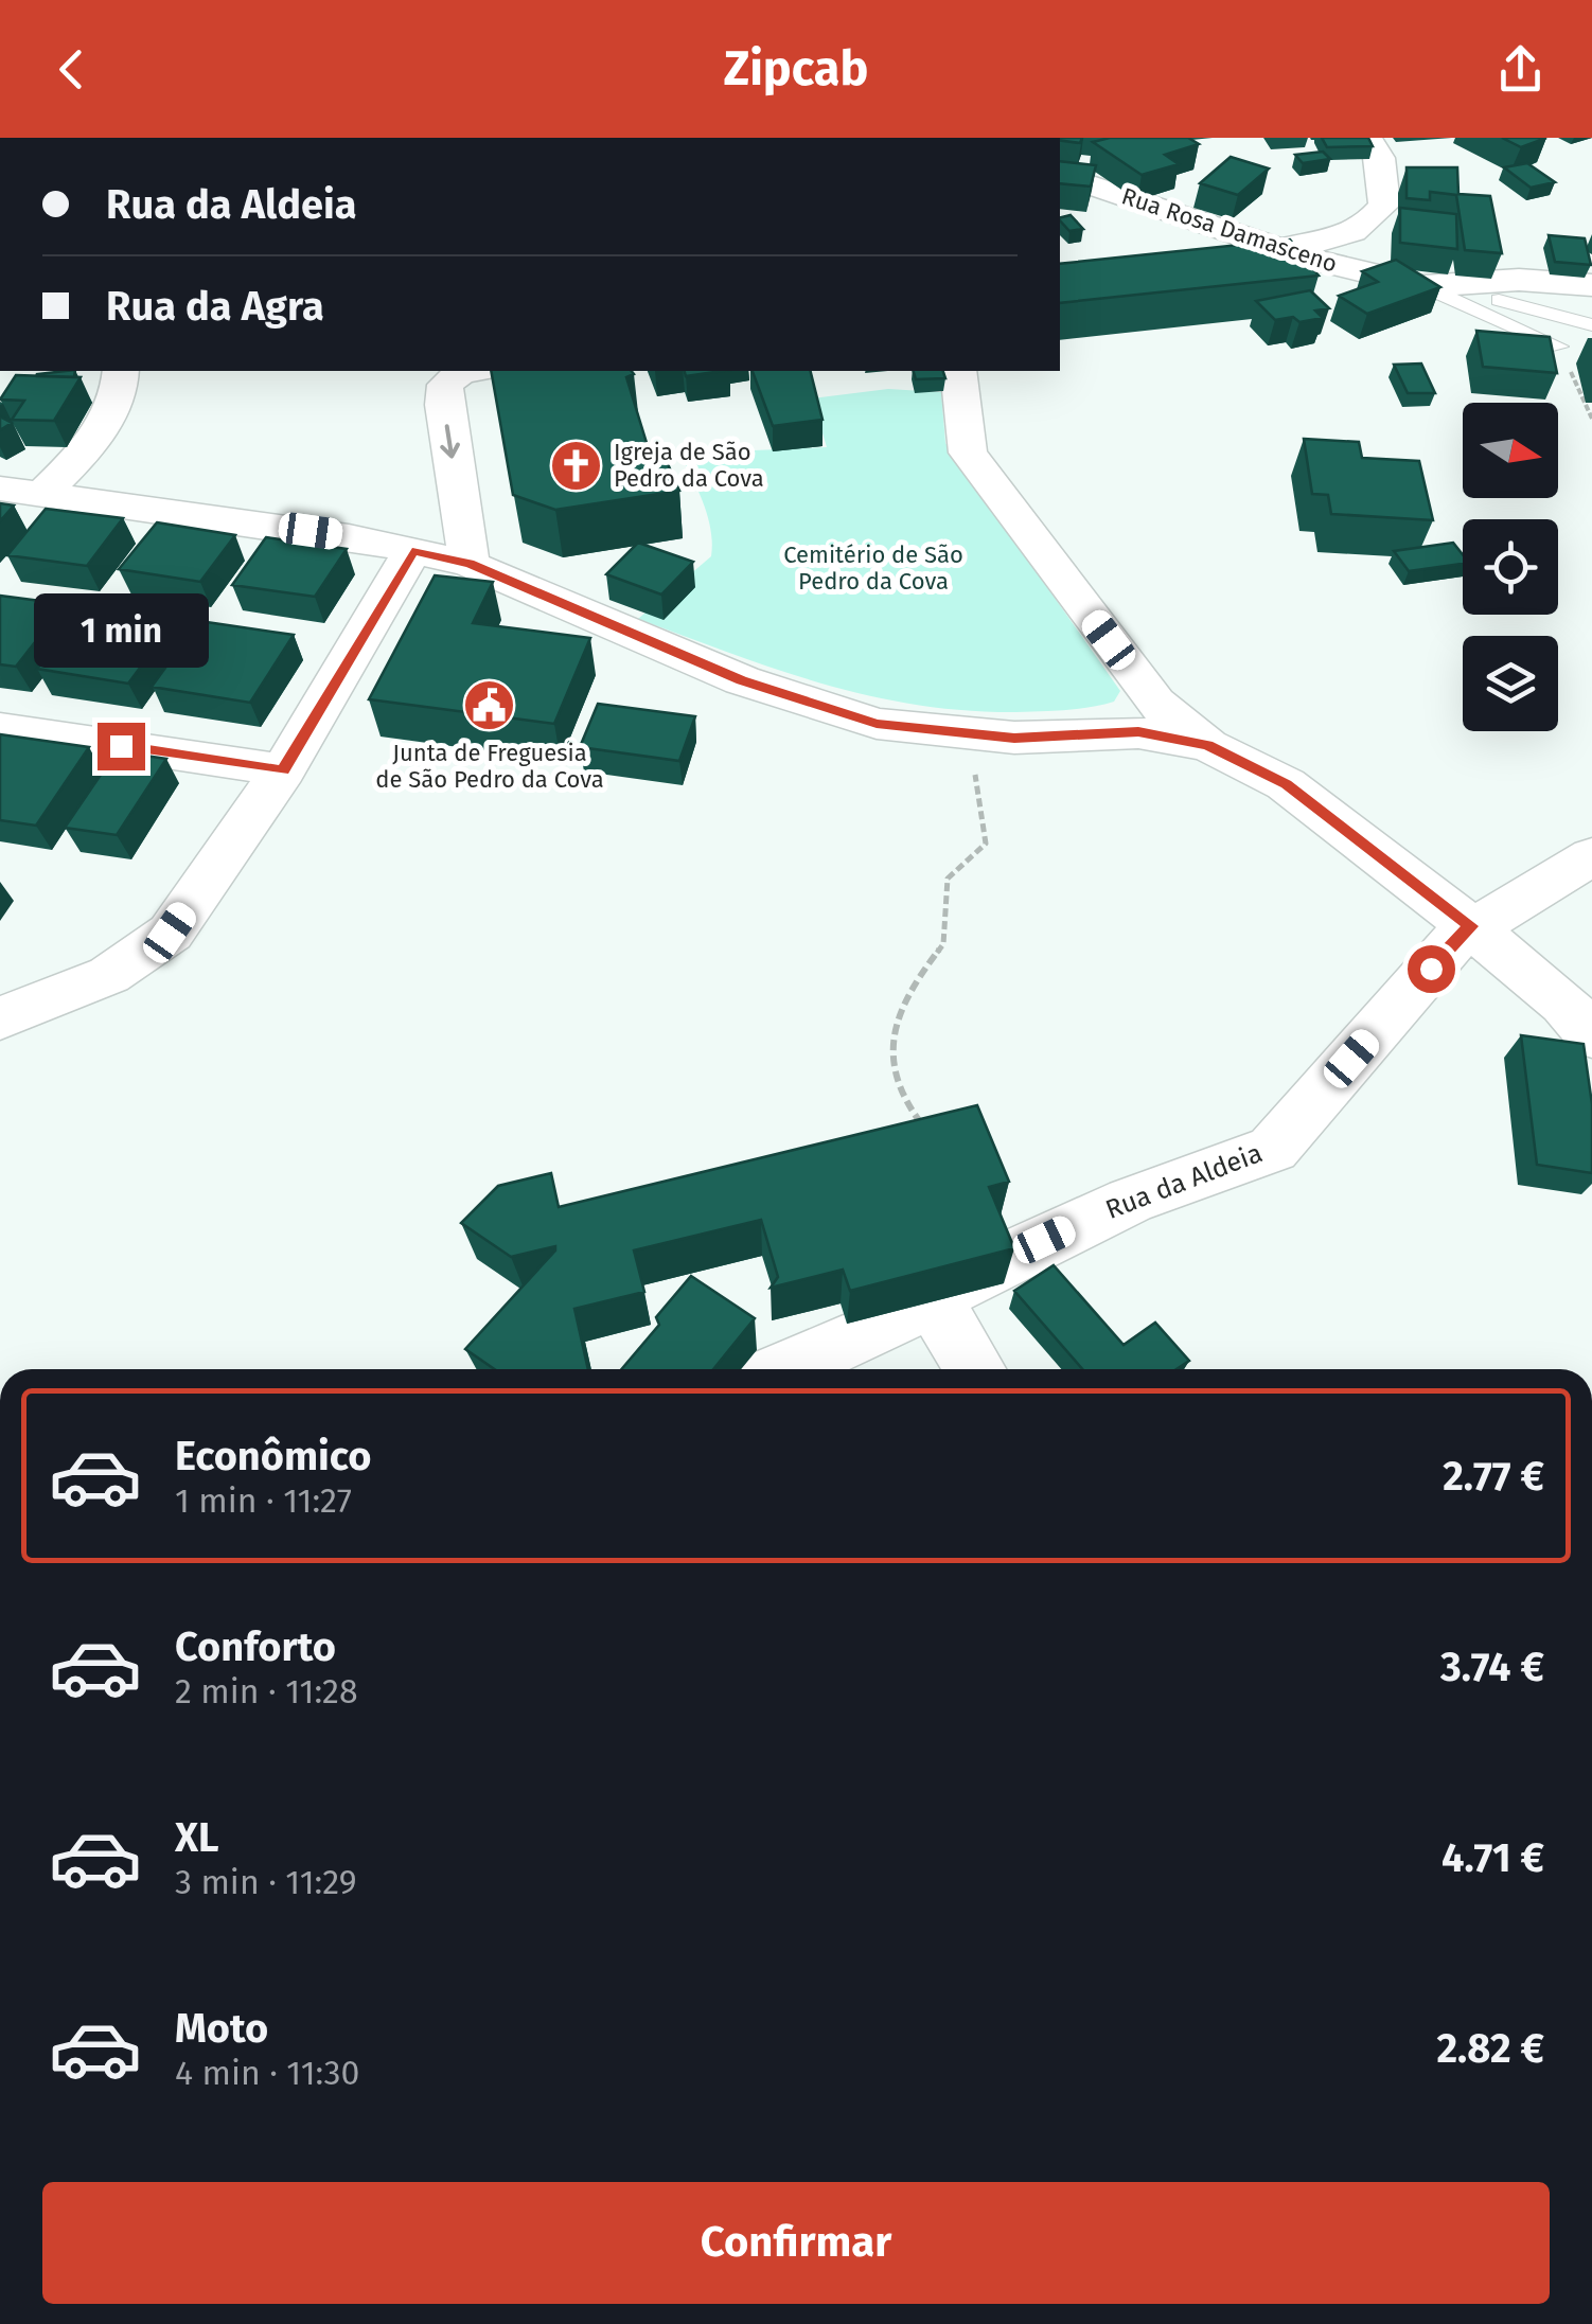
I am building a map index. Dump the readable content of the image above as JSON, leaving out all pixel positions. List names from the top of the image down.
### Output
{
  "streets": {
    "street": ["Rua Rosa Damasceno", "Rua da Aldeia"]
  },
  "parks": ["Cemitério de São Pedro da Cova"],
  "places": {
    "church": ["Igreja de São Pedro da Cova"],
    "public building": ["Junta de Freguesia de São Pedro da Cova"]
  },
  "north": "right",
  "page": {
    "header": "Zipcab",
    "banner": ["Rua da Aldeia", "Rua da Agra"],
    "bubble": "1 min",
    "list": [
      {
        "name": "Econômico",
        "note": "1 min · 11:27",
        "value": "2.77 €"
      },
      {
        "name": "Conforto",
        "note": "2 min · 11:28",
        "value": "3.74 €"
      },
      {
        "name": "XL",
        "note": "3 min · 11:29",
        "value": "4.71 €"
      },
      {
        "name": "Moto",
        "note": "4 min · 11:30",
        "value": "2.82 €"
      }
    ],
    "buttons": "Confirmar"
  }
}
